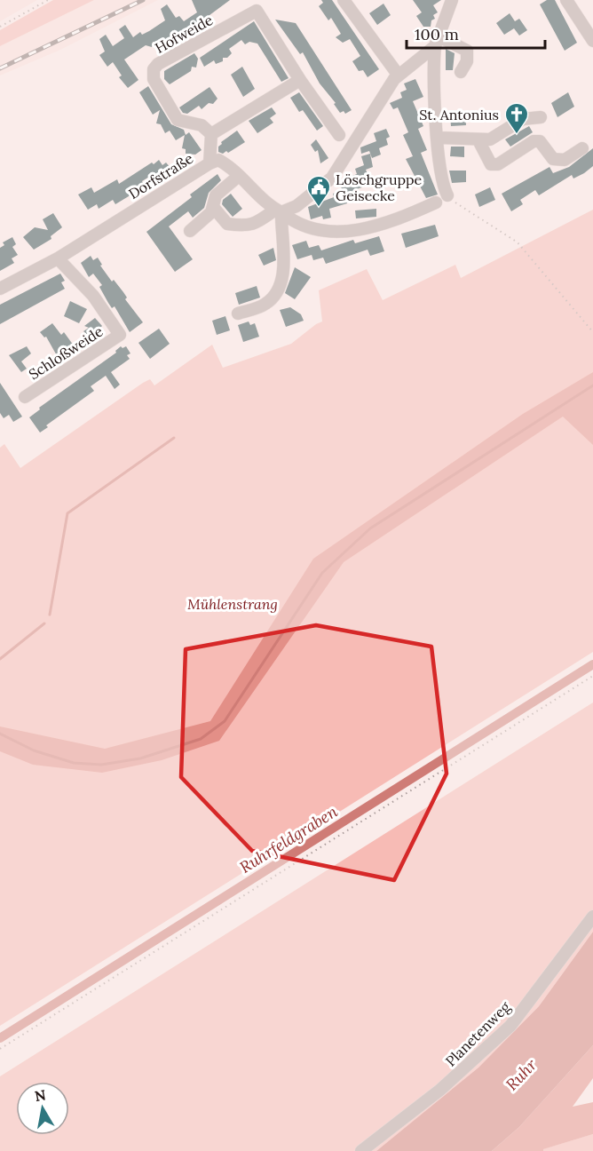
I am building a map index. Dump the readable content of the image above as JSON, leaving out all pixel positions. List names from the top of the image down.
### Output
{
  "streets": {
    "street": [
      "Hofweide",
      "Dorfstraße",
      "Schloßweide",
      "Planetenweg"
    ]
  },
  "crossings": [
    ["Dorfstraße", "Schloßweide"]
  ],
  "water": ["Ruhrfeldgraben", "Ruhr"],
  "parks": ["Mühlenstrang"],
  "places": {
    "church": ["St. Antonius"],
    "public building": ["Löschgruppe Geisecke"]
  },
  "scale_bar": "100 m",
  "north": "top"
}
